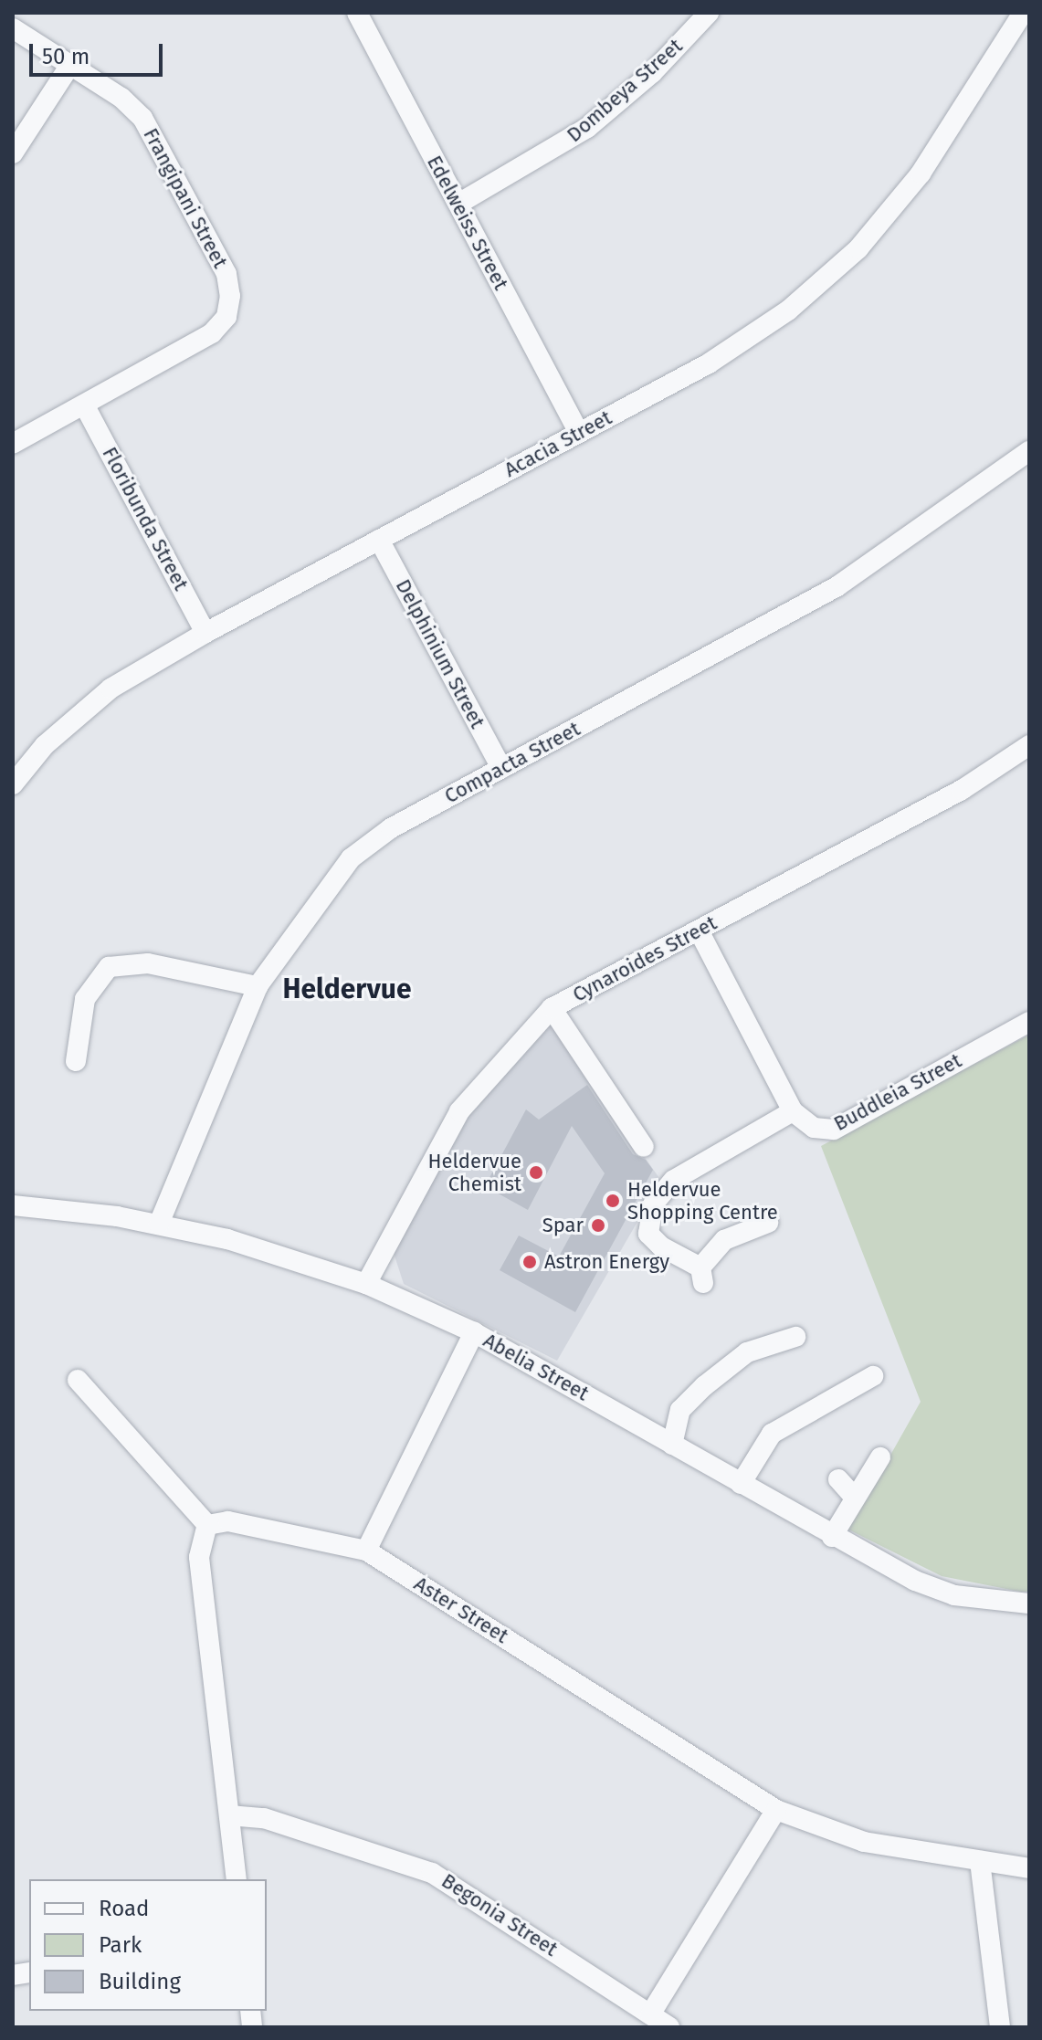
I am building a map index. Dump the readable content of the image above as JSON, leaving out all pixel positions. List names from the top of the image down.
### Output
{
  "streets": {
    "street": [
      "Dombeya Street",
      "Frangipani Street",
      "Edelweiss Street",
      "Acacia Street",
      "Floribunda Street",
      "Delphinium Street",
      "Compacta Street",
      "Cynaroides Street",
      "Buddleia Street",
      "Abelia Street",
      "Aster Street",
      "Begonia Street"
    ]
  },
  "crossings": [
    ["Dombeya Street", "Edelweiss Street"],
    ["Frangipani Street", "Floribunda Street"],
    ["Edelweiss Street", "Acacia Street"],
    ["Acacia Street", "Floribunda Street"],
    ["Acacia Street", "Delphinium Street"],
    ["Delphinium Street", "Compacta Street"],
    ["Compacta Street", "Abelia Street"],
    ["Cynaroides Street", "Abelia Street"]
  ],
  "districts": ["Heldervue"],
  "places": [
    "Heldervue Chemist",
    "Heldervue Shopping Centre",
    "Spar",
    "Astron Energy"
  ],
  "legend": ["Road", "Park", "Building"],
  "scale_bar": "50 m"
}
